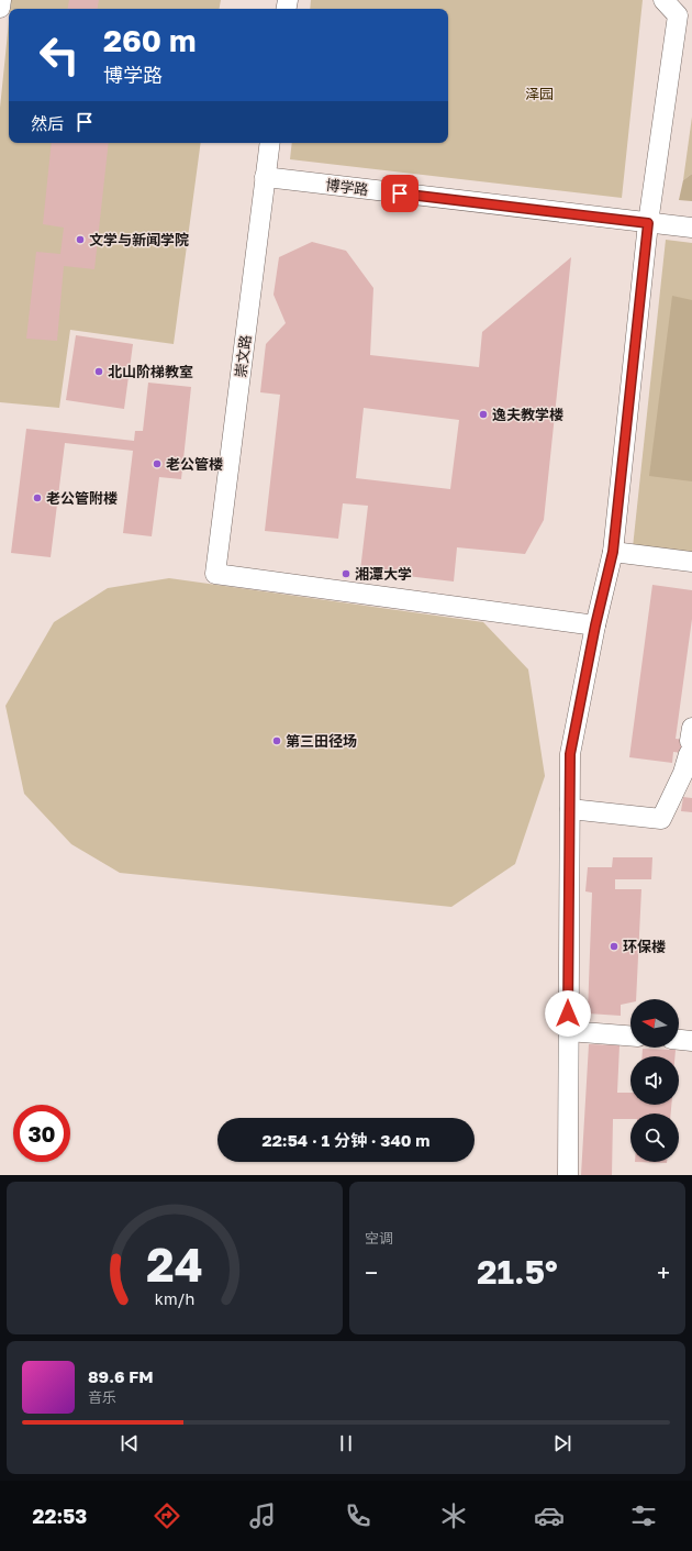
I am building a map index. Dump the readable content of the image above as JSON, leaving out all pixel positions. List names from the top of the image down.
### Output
{
  "streets": {
    "street": ["博学路", "崇文路"]
  },
  "crossings": [
    ["博学路", "崇文路"]
  ],
  "parks": ["泽园"],
  "places": [
    "文学与新闻学院",
    "北山阶梯教室",
    "逸夫教学楼",
    "老公管楼",
    "老公管附楼",
    "湘潭大学",
    "第三田径场",
    "环保楼"
  ],
  "north": "left",
  "page": {
    "turn": ["260 m", "博学路"],
    "then": "然后",
    "limit": "30",
    "trip": "22:54 · 1 分钟 · 340 m",
    "tile": "空调",
    "heat": ["−", "21.5°", "+"],
    "song": ["89.6 FM", "音乐"],
    "tabs": "22:53",
    "gauge": ["24", "km/h"]
  }
}
